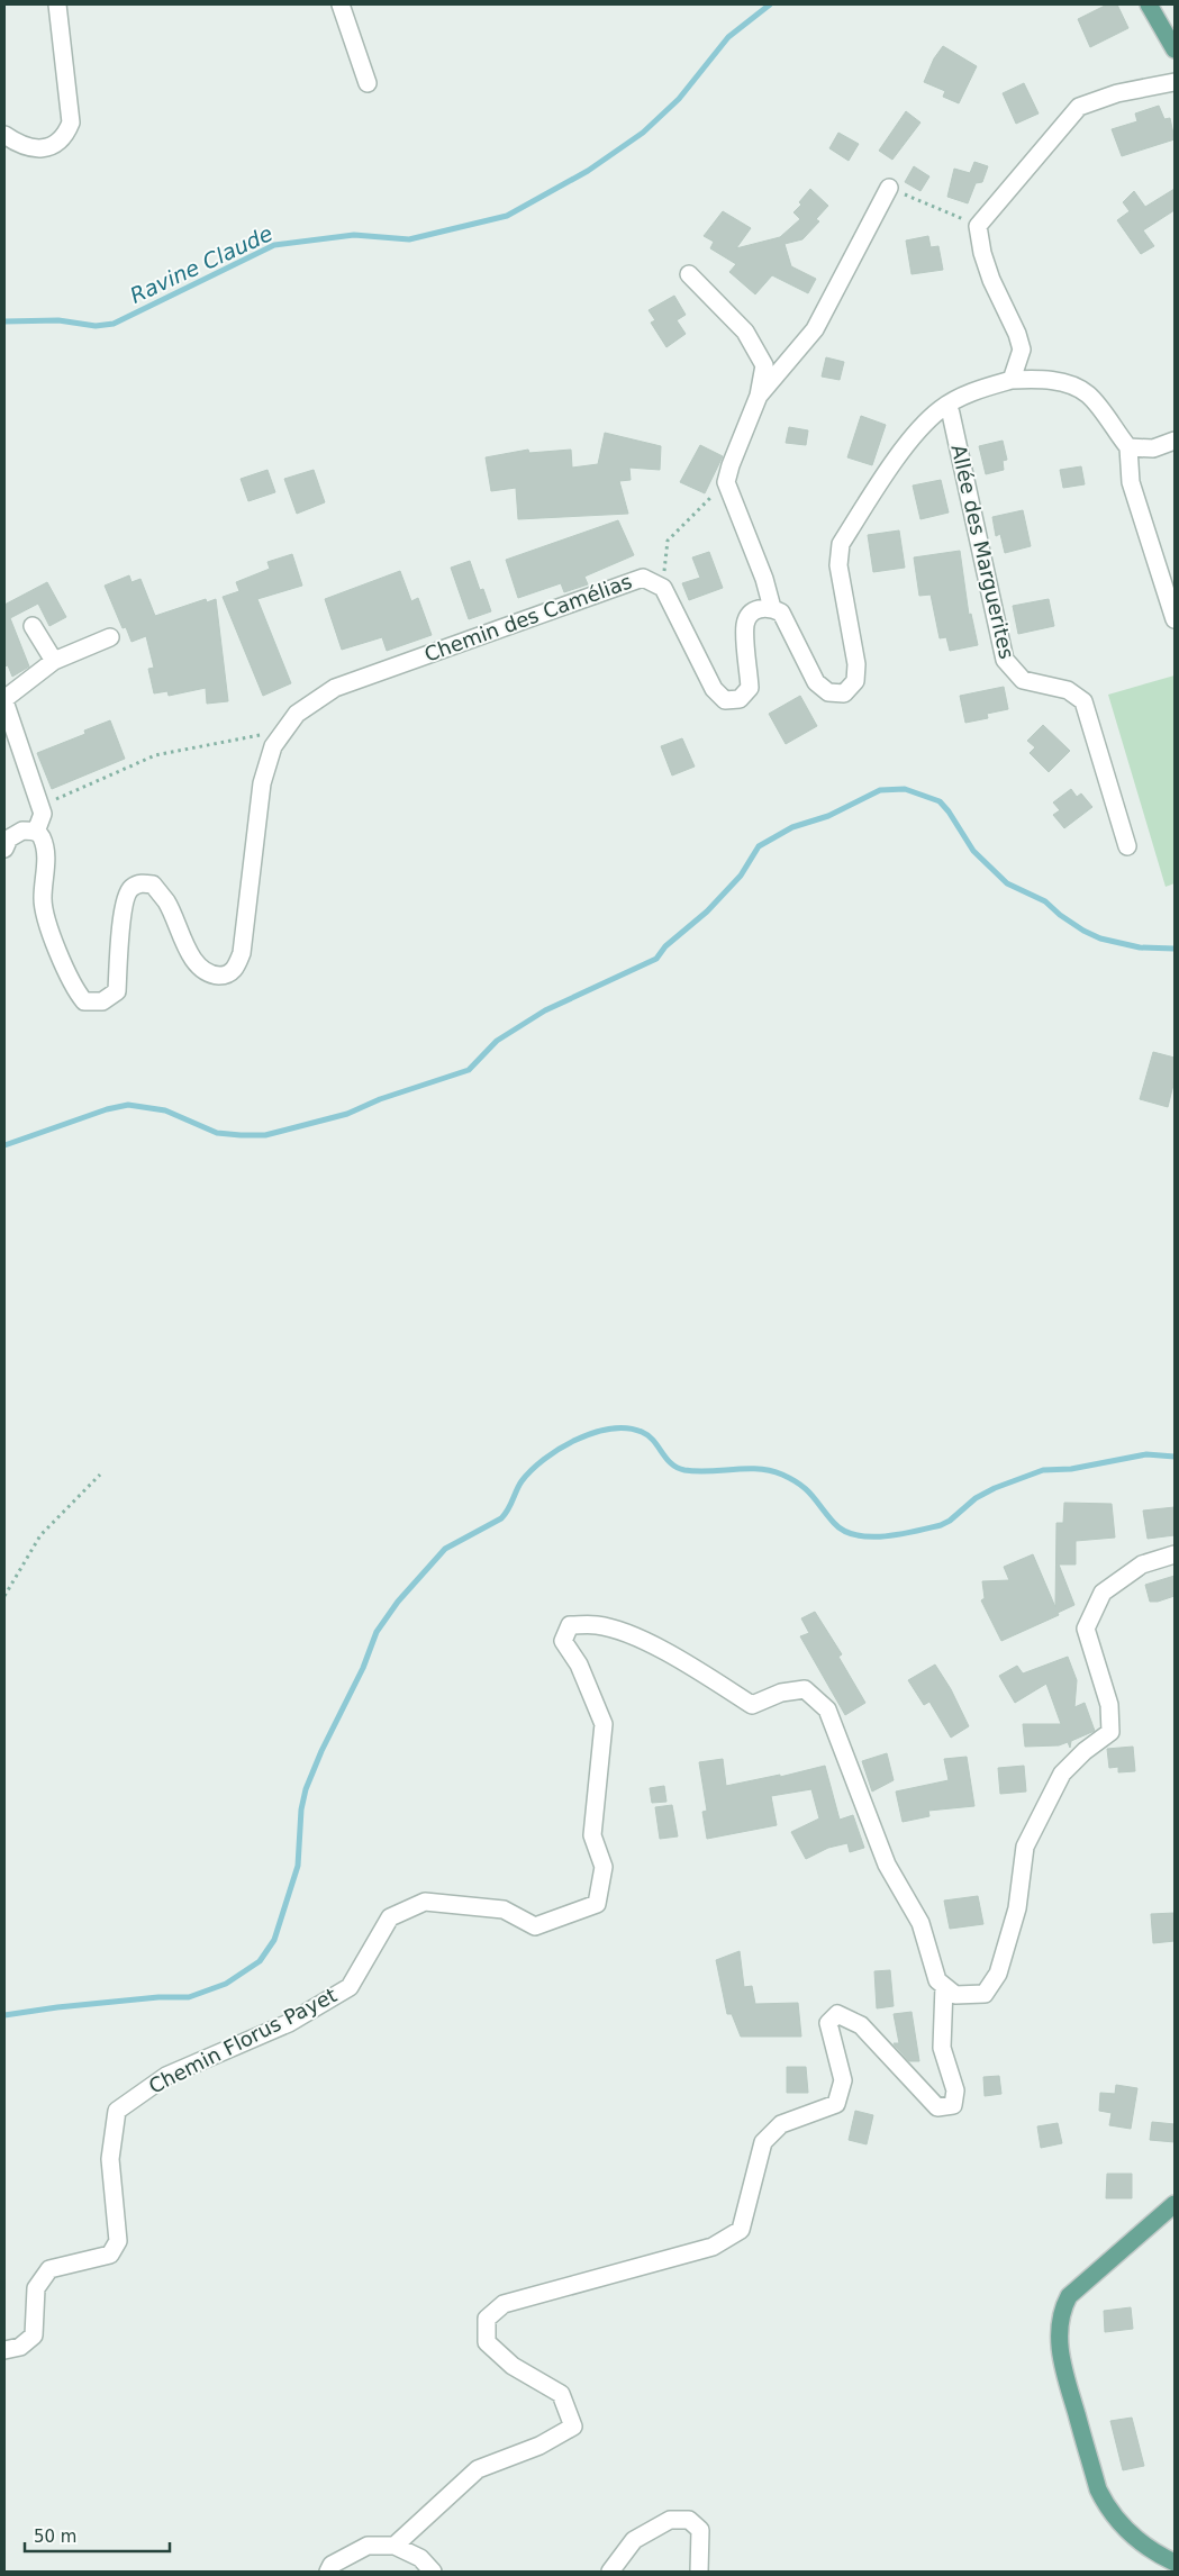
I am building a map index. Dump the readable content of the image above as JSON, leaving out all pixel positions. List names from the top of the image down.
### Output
{
  "streets": {
    "street": ["Allée des Marguerites", "Chemin des Camélias", "Chemin Florus Payet"]
  },
  "water": ["Ravine Claude"],
  "scale_bar": "50 m"
}
